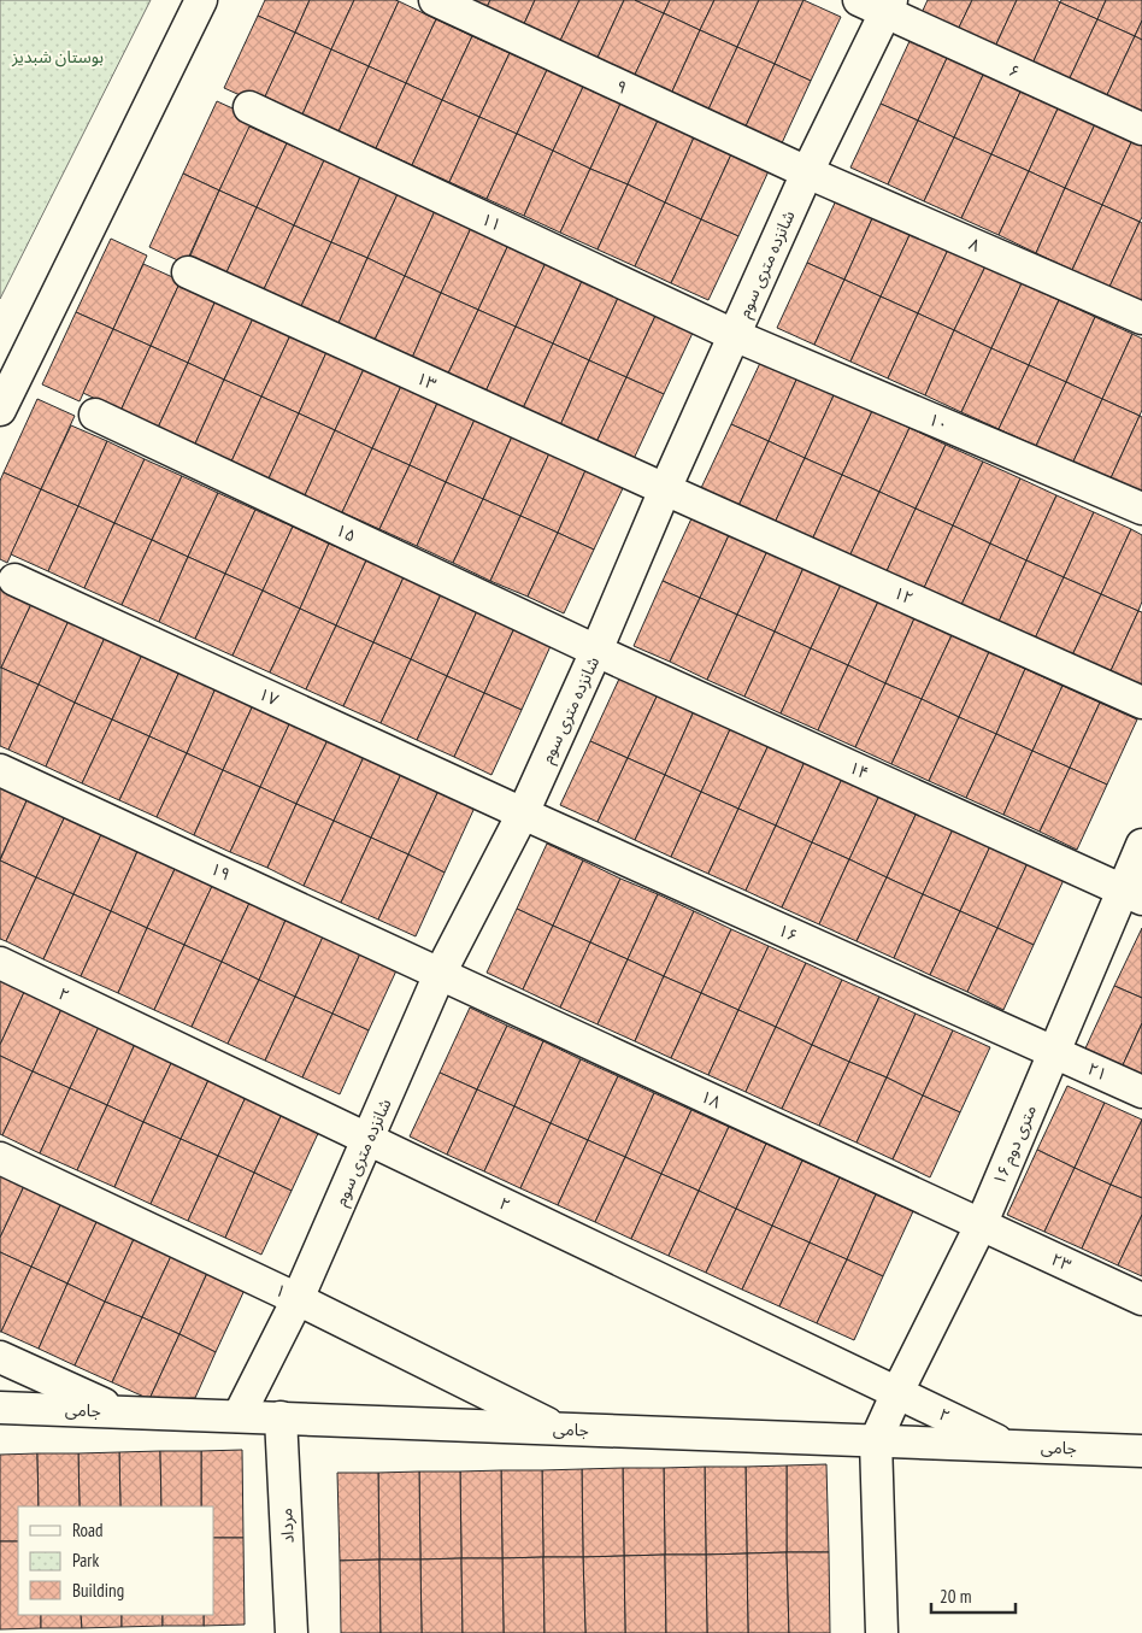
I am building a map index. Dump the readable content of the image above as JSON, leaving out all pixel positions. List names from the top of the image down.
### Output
{
  "streets": {
    "street": [
      "۶",
      "۹",
      "۱۱",
      "۸",
      "شانزده متری سوم",
      "۱۳",
      "۱۰",
      "۱۵",
      "۱۲",
      "۱۷",
      "۱۴",
      "۱۹",
      "۱۶",
      "۲",
      "۲۱",
      "۱۸",
      "۱۶ متری دوم",
      "۲۳",
      "۱",
      "جامی",
      "مرداد"
    ]
  },
  "crossings": [
    ["۶", "شانزده متری سوم"],
    ["۹", "۸"],
    ["۹", "شانزده متری سوم"],
    ["۱۱", "شانزده متری سوم"],
    ["۱۱", "۱۰"],
    ["۸", "شانزده متری سوم"],
    ["شانزده متری سوم", "۱۳"],
    ["شانزده متری سوم", "۱۰"],
    ["شانزده متری سوم", "۱۵"],
    ["شانزده متری سوم", "۱۲"],
    ["شانزده متری سوم", "۱۷"],
    ["شانزده متری سوم", "۱۴"],
    ["شانزده متری سوم", "۱۹"],
    ["شانزده متری سوم", "۱۶"],
    ["شانزده متری سوم", "۲"],
    ["شانزده متری سوم", "۱۸"],
    ["شانزده متری سوم", "۱"],
    ["شانزده متری سوم", "جامی"],
    ["۱۳", "۱۲"],
    ["۱۵", "۱۴"],
    ["۱۷", "۱۶"],
    ["۱۴", "۱۶ متری دوم"],
    ["۱۹", "۱۸"],
    ["۱۶", "۲۱"],
    ["۱۶", "۱۶ متری دوم"],
    ["۲", "۱۶ متری دوم"],
    ["۲", "جامی"],
    ["۲۱", "۱۶ متری دوم"],
    ["۱۸", "۱۶ متری دوم"],
    ["۱۸", "۲۳"],
    ["۱۶ متری دوم", "۲۳"],
    ["۱۶ متری دوم", "جامی"],
    ["۱", "جامی"],
    ["جامی", "مرداد"]
  ],
  "parks": ["بوستان شبدیز"],
  "legend": ["Road", "Park", "Building"],
  "scale_bar": "20 m"
}
